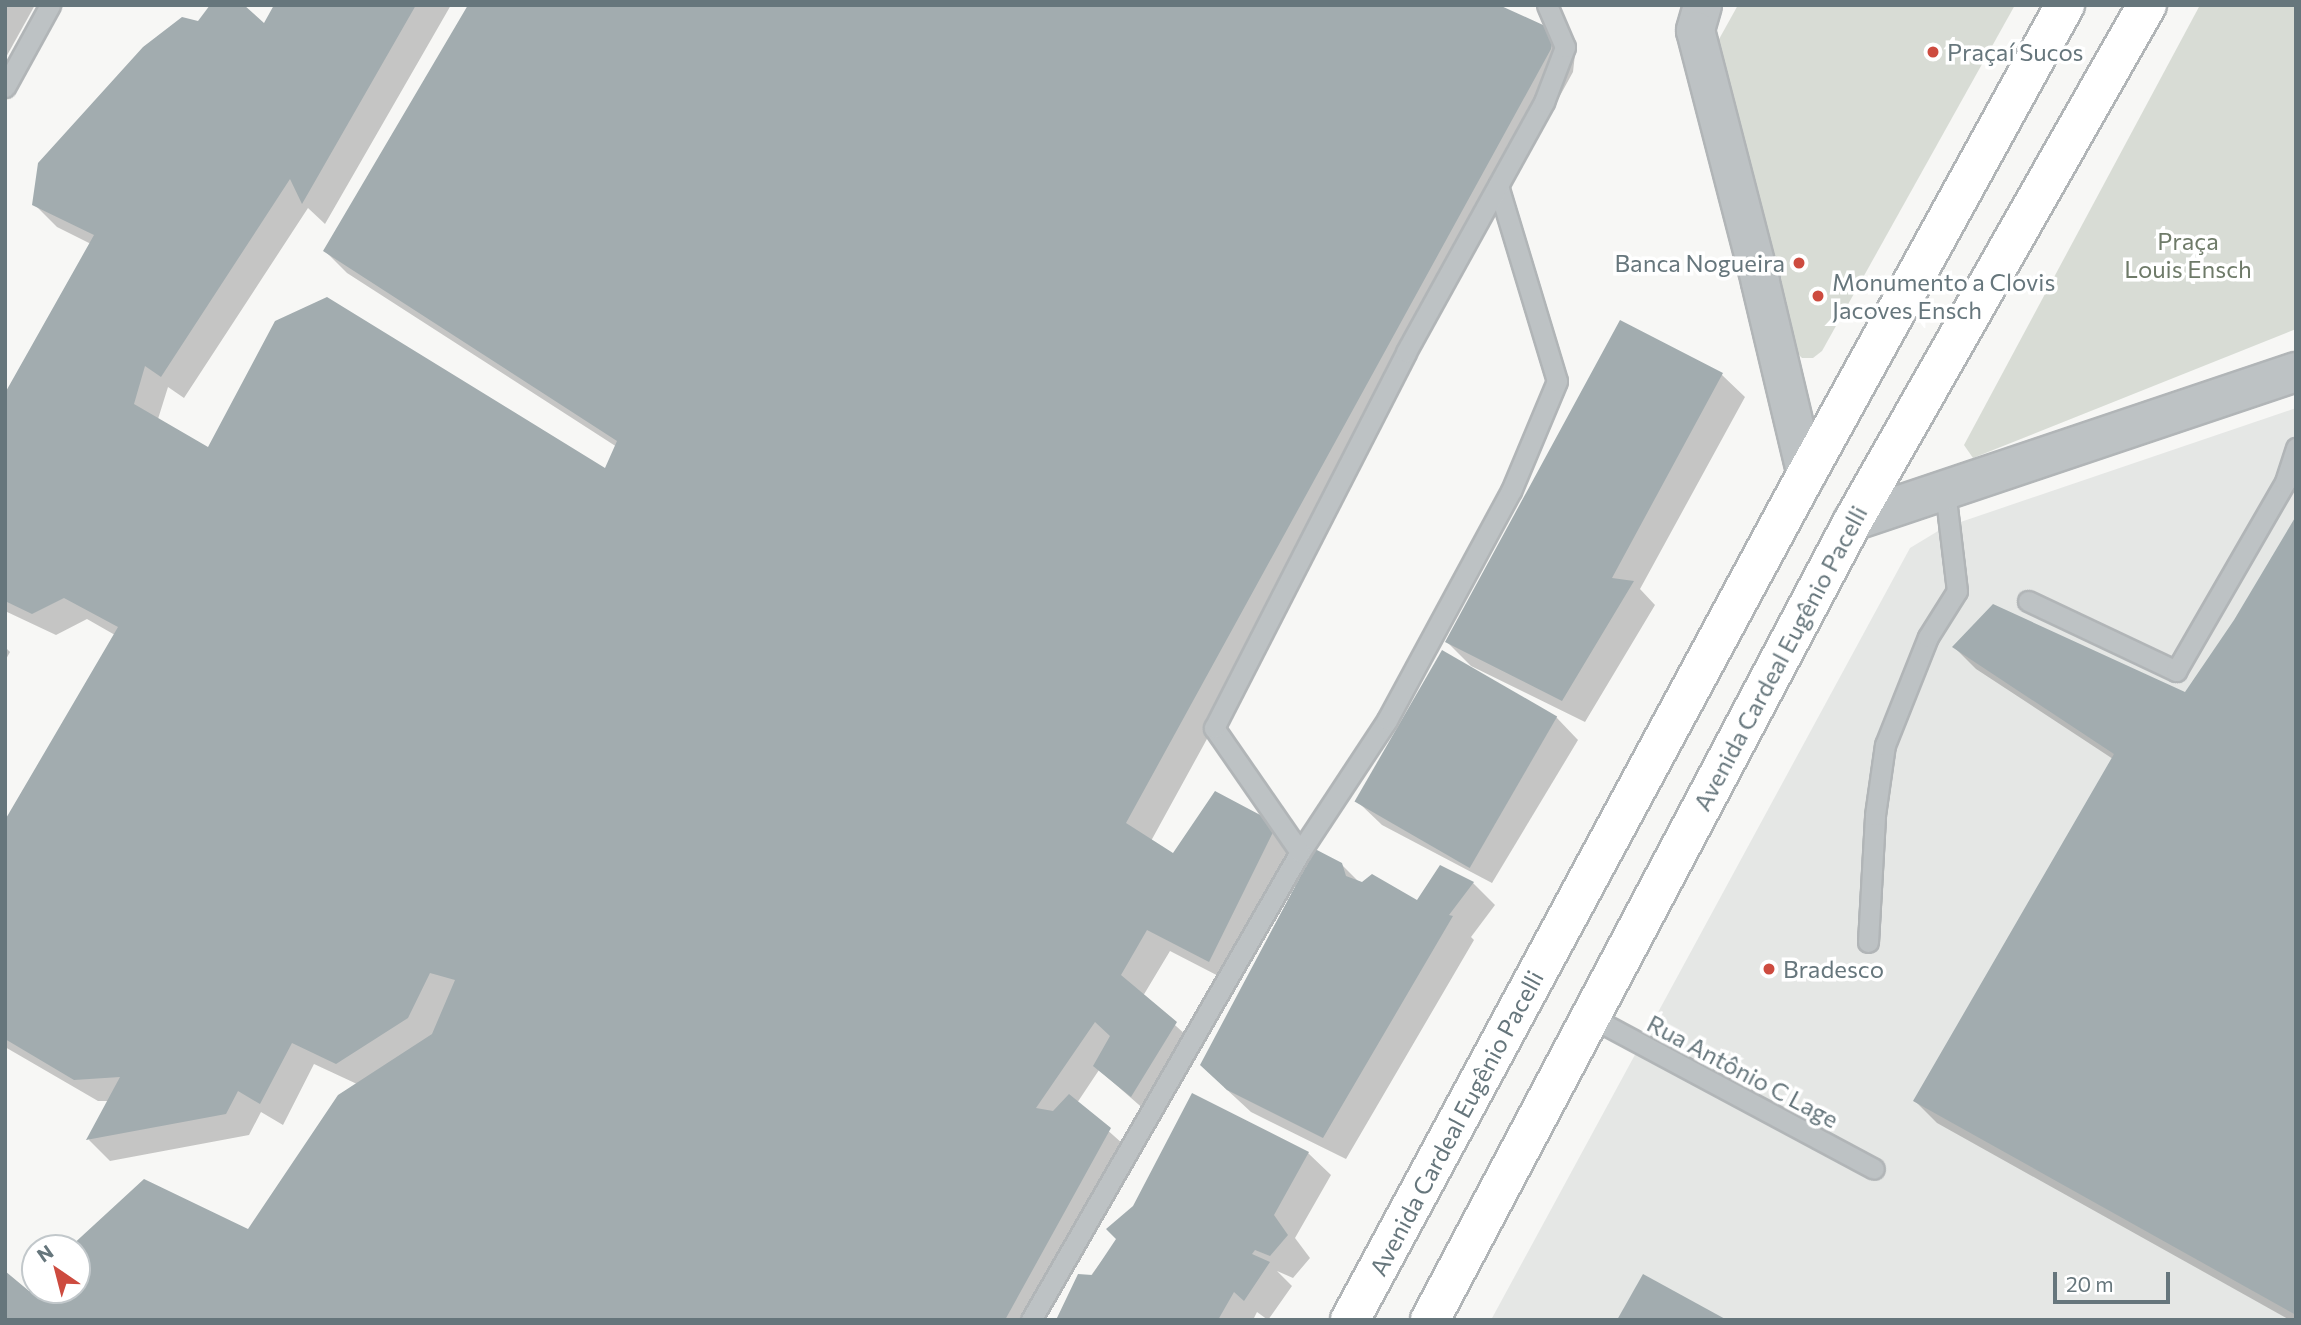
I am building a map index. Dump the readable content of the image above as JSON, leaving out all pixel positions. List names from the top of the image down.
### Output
{
  "streets": {
    "highway": ["Avenida Cardeal Eugênio Pacelli"],
    "lane": ["Rua Antônio C Lage"]
  },
  "crossings": [
    ["Avenida Cardeal Eugênio Pacelli", "Rua Antônio C Lage"]
  ],
  "parks": ["Praça Louis Ensch"],
  "places": [
    "Praçaí Sucos",
    "Banca Nogueira",
    "Monumento a Clovis Jacoves Ensch",
    "Bradesco"
  ],
  "scale_bar": "20 m",
  "north": "top left"
}
